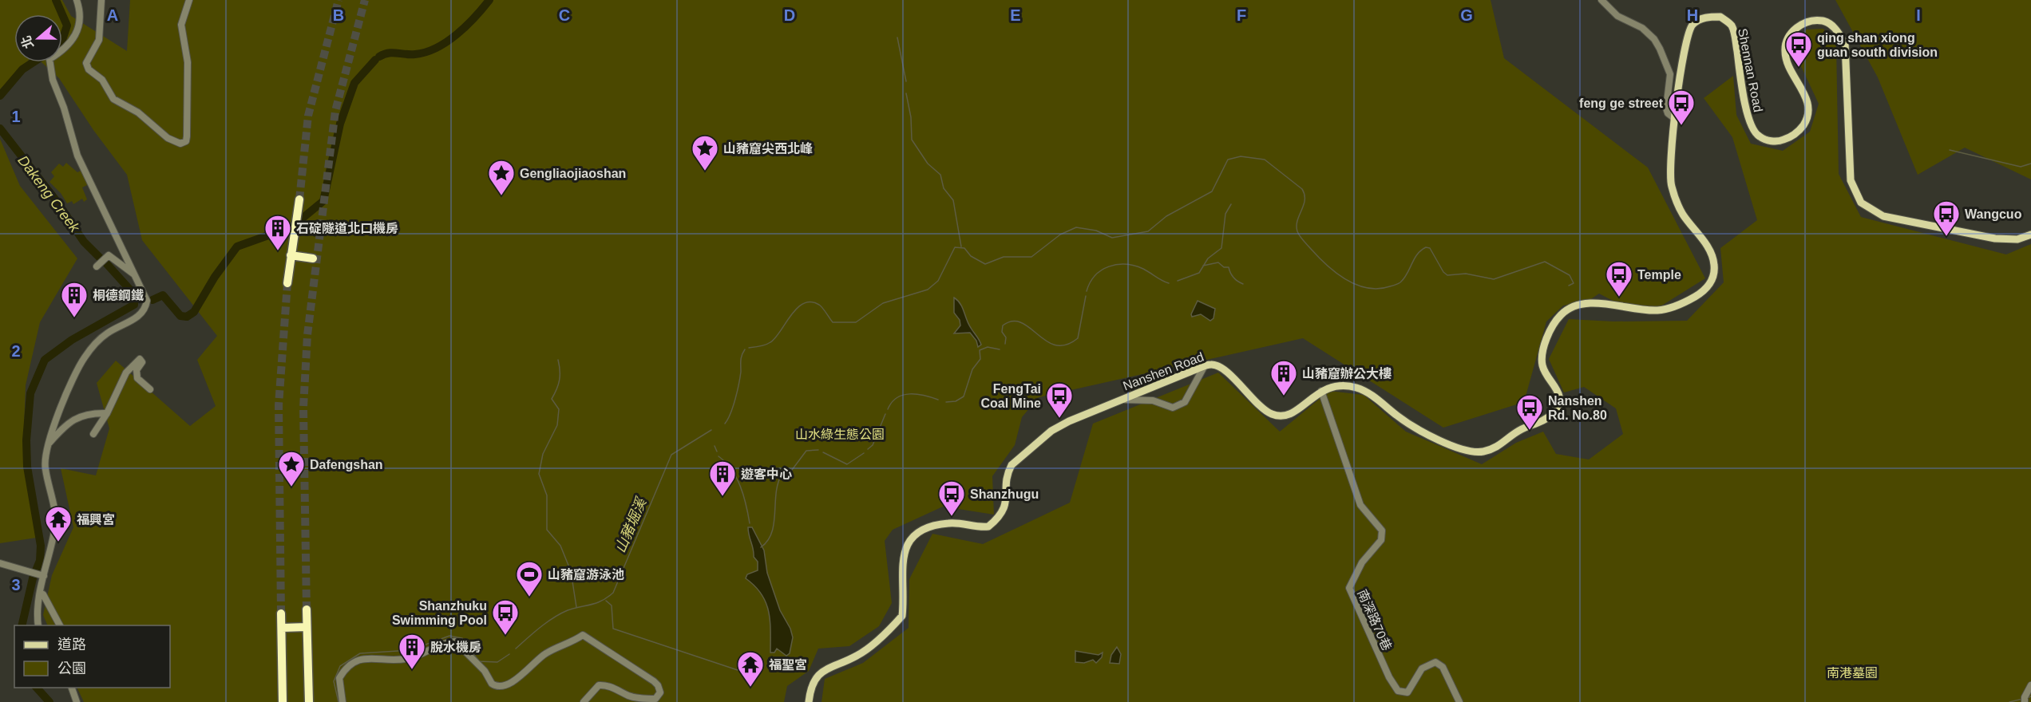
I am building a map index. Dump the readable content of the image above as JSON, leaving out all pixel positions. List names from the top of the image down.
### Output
{
  "streets": {
    "main road": ["Shennan Road", "Nanshen Road"],
    "street": ["南深路70巷"]
  },
  "crossings": [
    ["Shennan Road", "Nanshen Road"],
    ["Nanshen Road", "南深路70巷"]
  ],
  "water": ["Dakeng Creek", "山豬堀溪"],
  "parks": ["山水綠生態公園", "南港墓園"],
  "places": {
    "bus stop": [
      "qing shan xiong guan south division",
      "feng ge street",
      "Wangcuo",
      "Temple",
      "FengTai Coal Mine",
      "Nanshen Rd. No.80",
      "Shanzhugu",
      "Shanzhuku Swimming Pool"
    ],
    "place": ["山豬窟尖西北峰", "Gengliaojiaoshan", "Dafengshan"],
    "building": [
      "石碇隧道北口機房",
      "桐德鋼鐵",
      "山豬窟辦公大樓",
      "遊客中心",
      "脫水機房"
    ],
    "temple": ["福興宮", "福聖宮"],
    "sports": ["山豬窟游泳池"]
  },
  "legend": ["道路", "公園"],
  "north": "left",
  "grid": {
    "columns": [
      "A",
      "B",
      "C",
      "D",
      "E",
      "F",
      "G",
      "H",
      "I"
    ],
    "rows": ["1", "2", "3"]
  }
}
